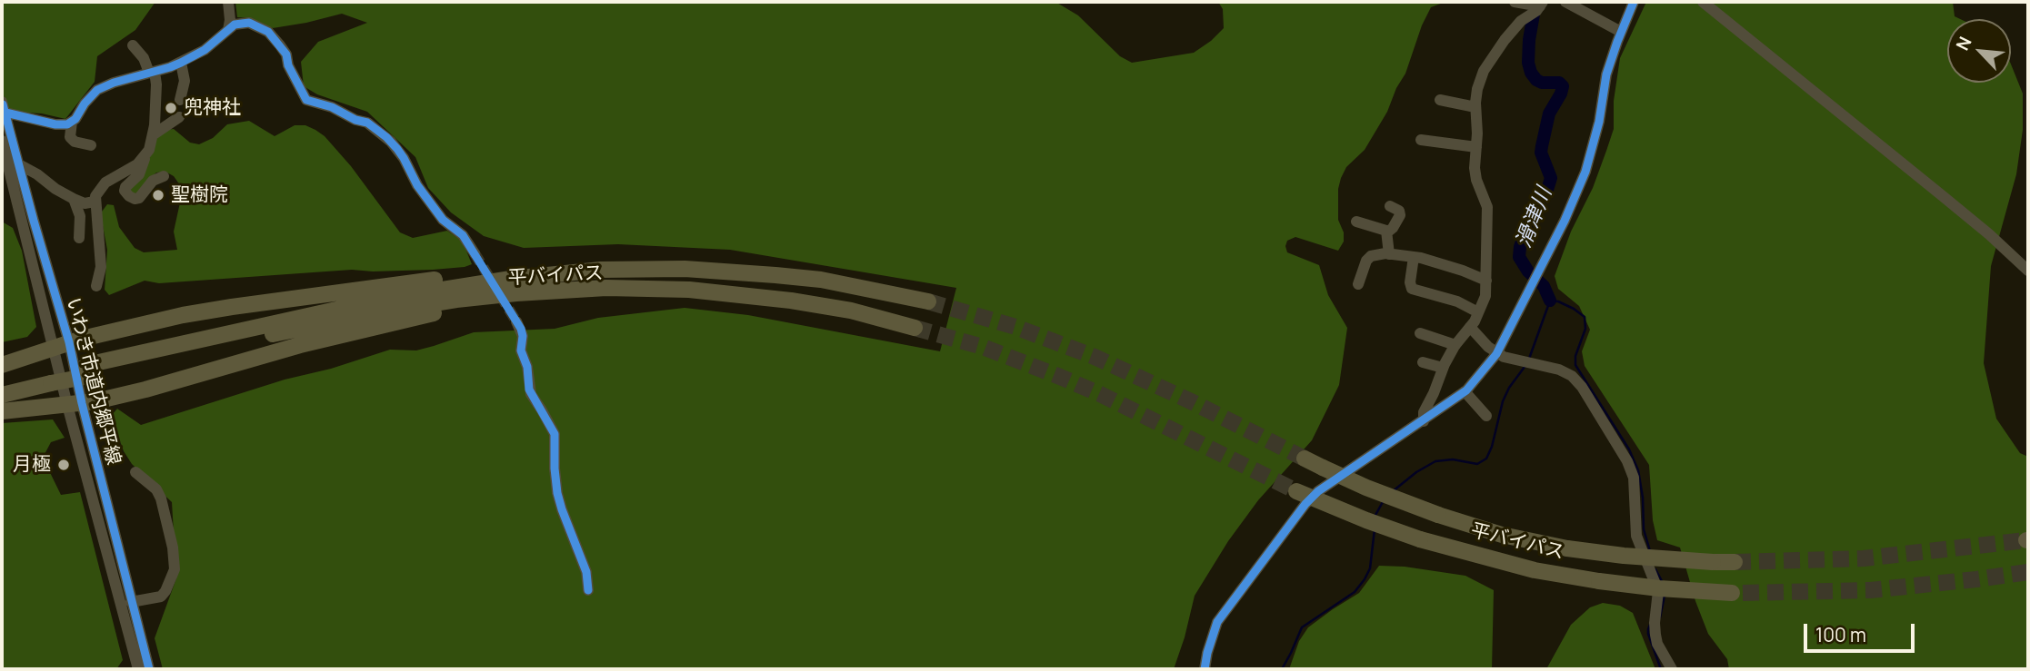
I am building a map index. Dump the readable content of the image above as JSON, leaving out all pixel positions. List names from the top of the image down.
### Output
{
  "streets": {
    "highway": ["平バイパス"],
    "street": ["いわき市道内郷平線"]
  },
  "water": ["滑津川"],
  "places": ["兜神社", "聖樹院", "月極"],
  "scale_bar": "100 m",
  "north": "top left"
}
